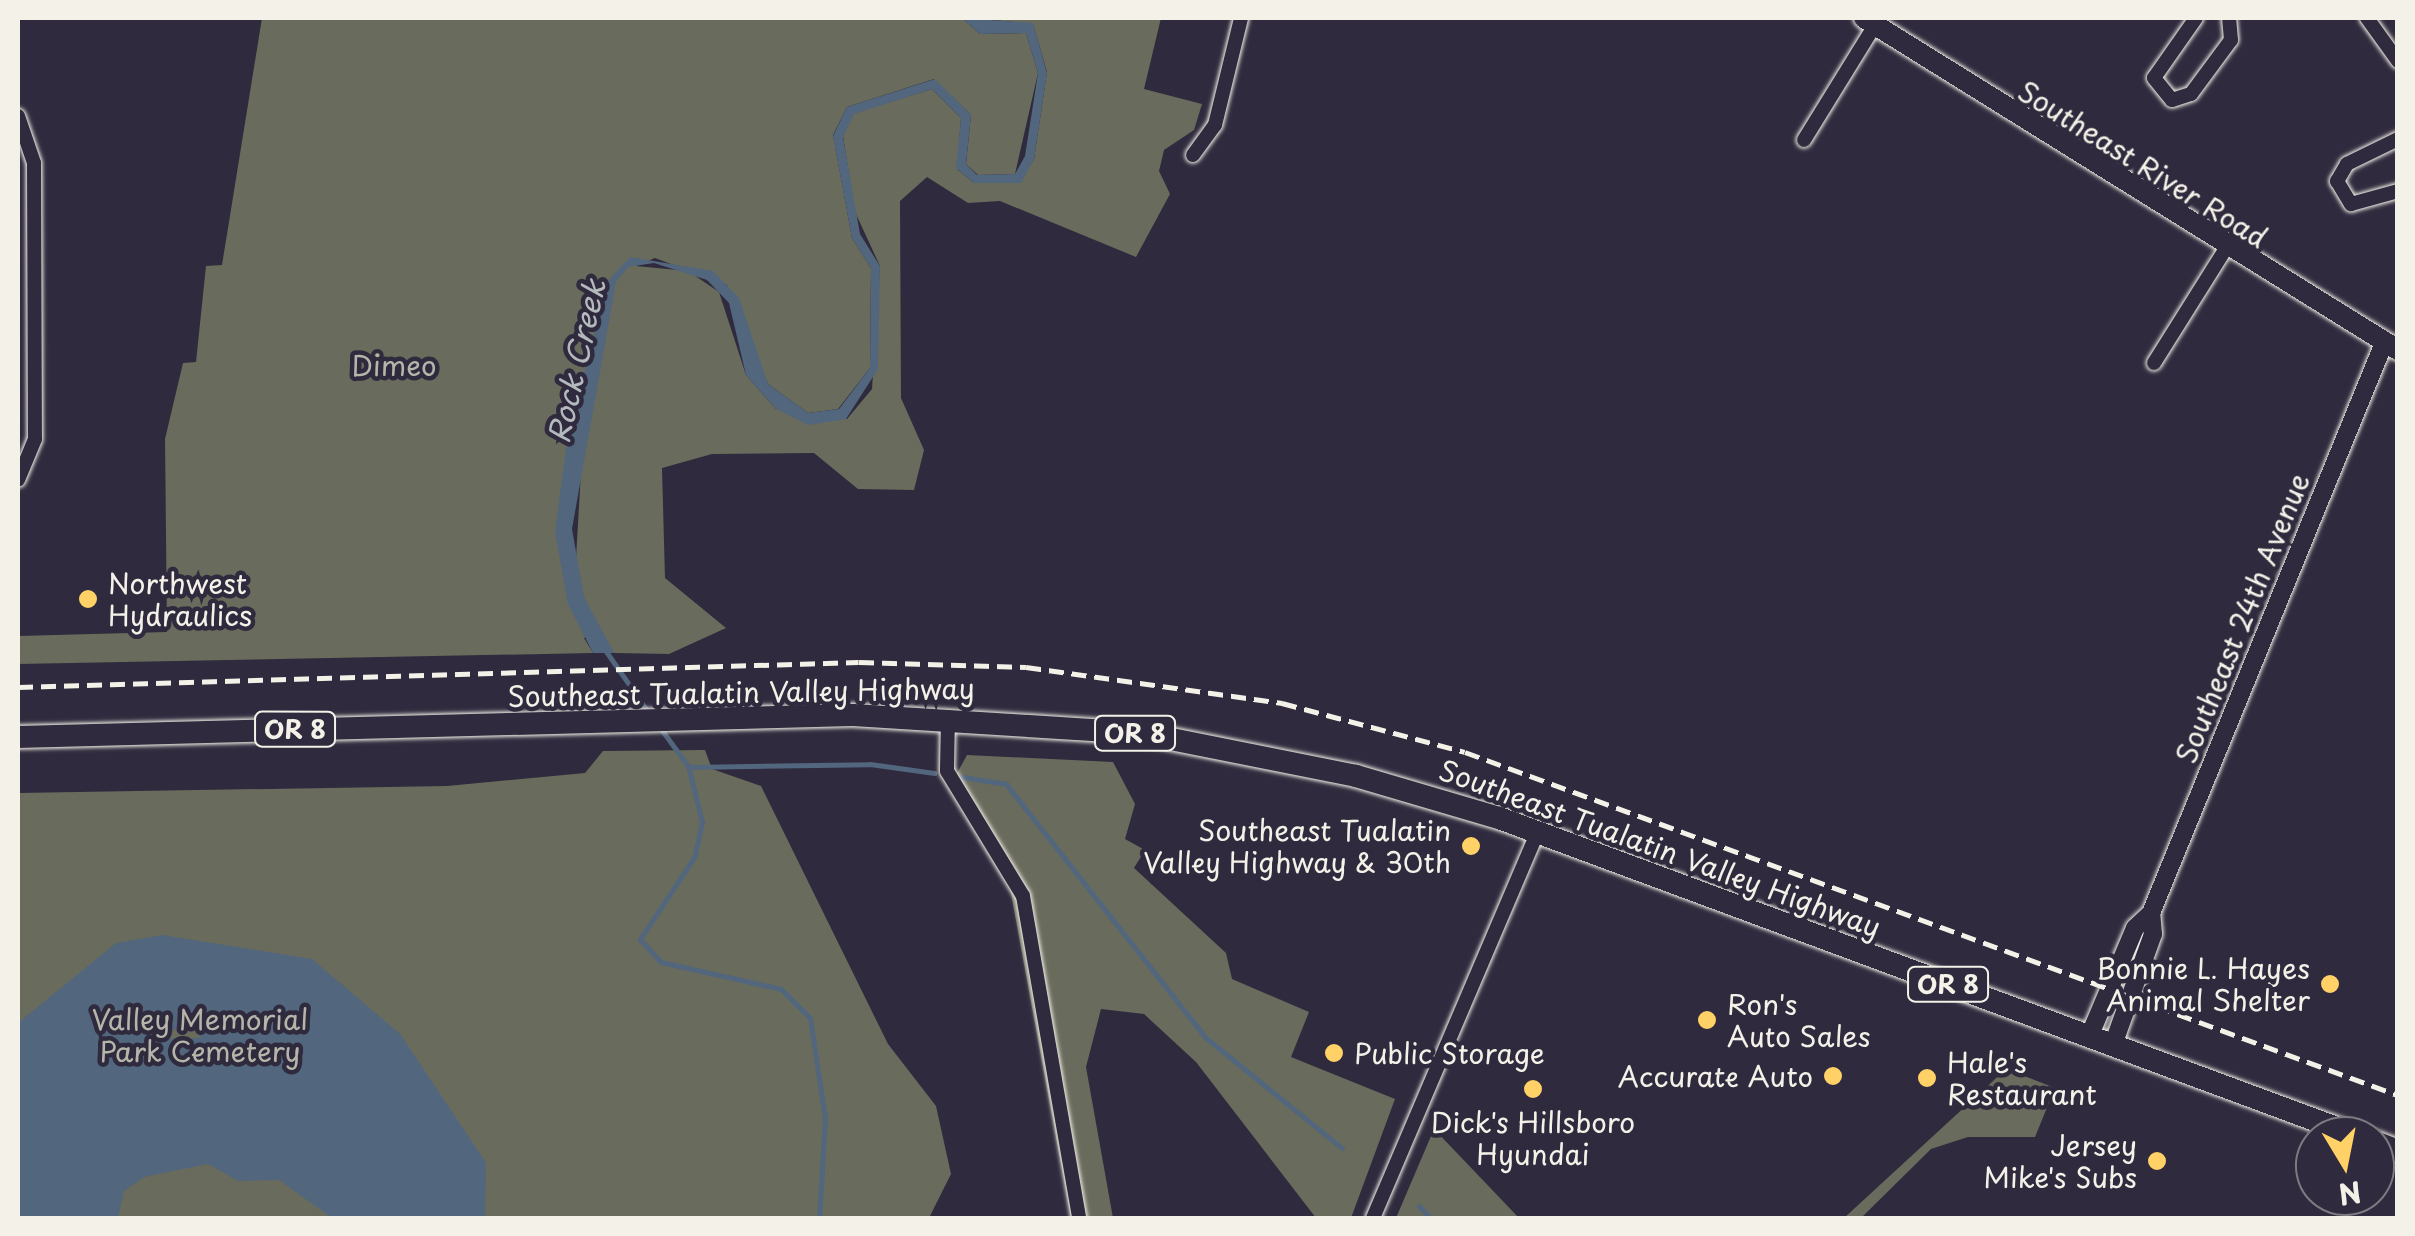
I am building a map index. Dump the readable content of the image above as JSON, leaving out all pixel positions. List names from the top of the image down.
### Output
{
  "streets": {
    "main road": ["Southeast River Road", "Southeast Tualatin Valley Highway", "OR 8"],
    "street": ["Southeast 24th Avenue"]
  },
  "crossings": [
    ["Southeast River Road", "Southeast 24th Avenue"],
    ["Southeast 24th Avenue", "Southeast Tualatin Valley Highway"]
  ],
  "water": ["Rock Creek"],
  "parks": ["Dimeo", "Valley Memorial Park Cemetery"],
  "places": [
    "Northwest Hydraulics",
    "Southeast Tualatin Valley Highway & 30th",
    "Bonnie L. Hayes Animal Shelter",
    "Ron's Auto Sales",
    "Public Storage",
    "Accurate Auto",
    "Hale's Restaurant",
    "Dick's Hillsboro Hyundai",
    "Jersey Mike's Subs"
  ],
  "north": "bottom"
}
